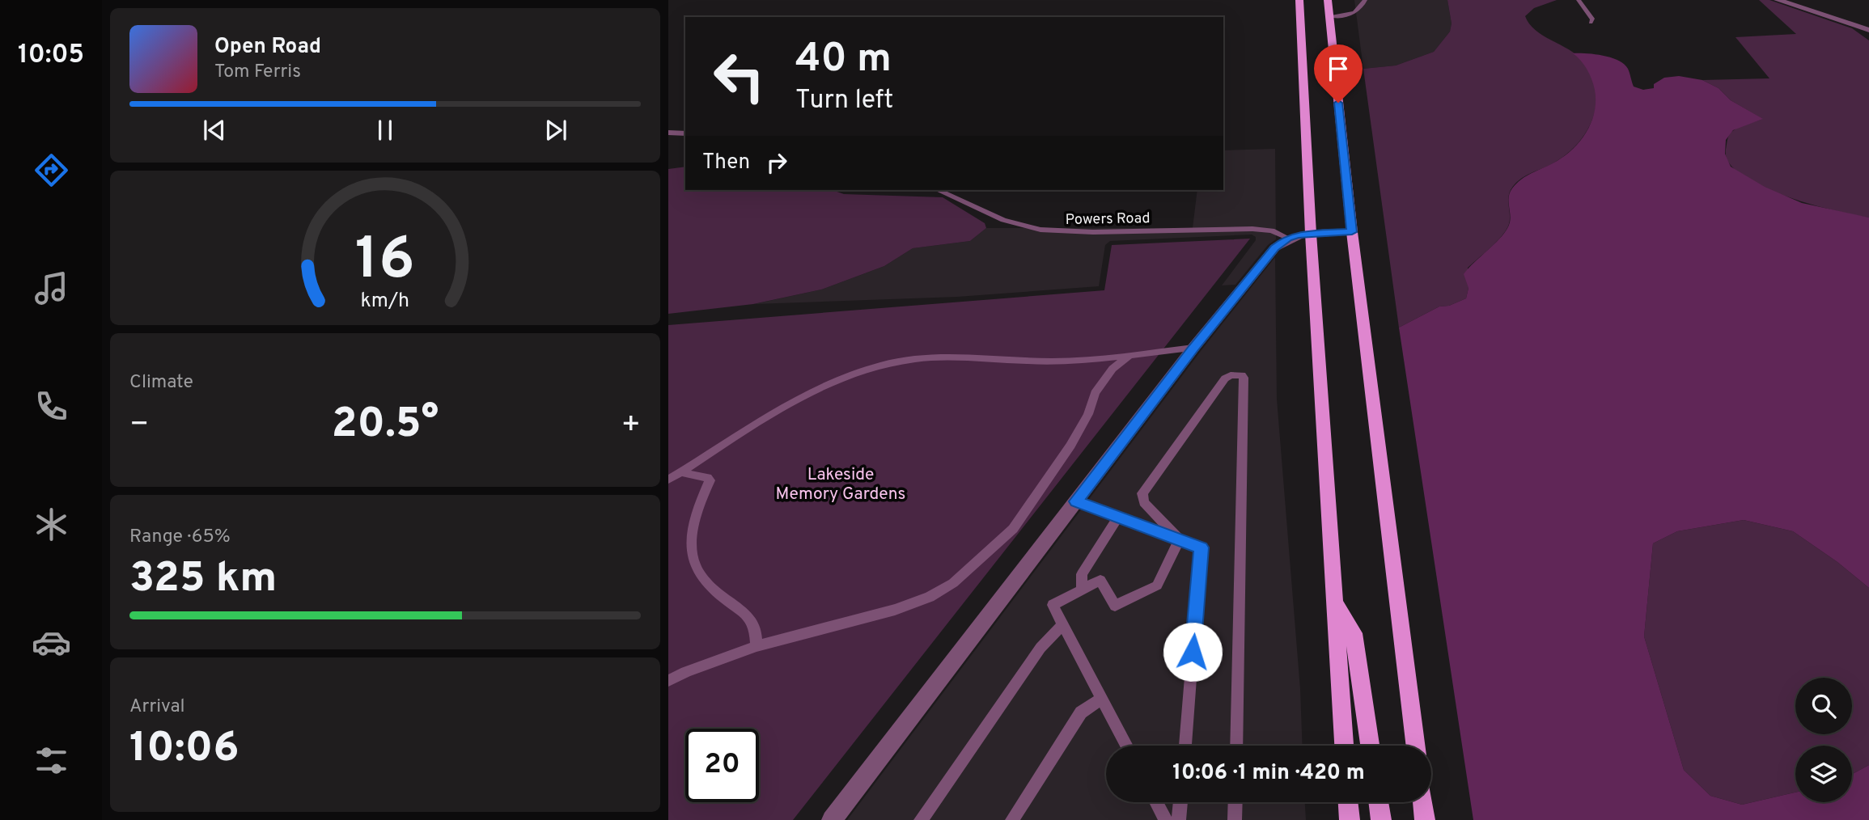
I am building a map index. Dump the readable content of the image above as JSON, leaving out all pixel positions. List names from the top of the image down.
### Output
{
  "streets": {
    "lane": ["Powers Road"]
  },
  "parks": ["Lakeside Memory Gardens"],
  "page": {
    "tabs": "10:05",
    "turn": ["40 m", "Turn left"],
    "song": ["Open Road", "Tom Ferris"],
    "then": "Then",
    "tile": [
      "Climate",
      ["Range · 65%", "325 km"],
      ["Arrival", "10:06"]
    ],
    "heat": ["−", "20.5°", "+"],
    "limit": "20",
    "trip": "10:06 · 1 min · 420 m",
    "gauge": ["16", "km/h"]
  }
}
